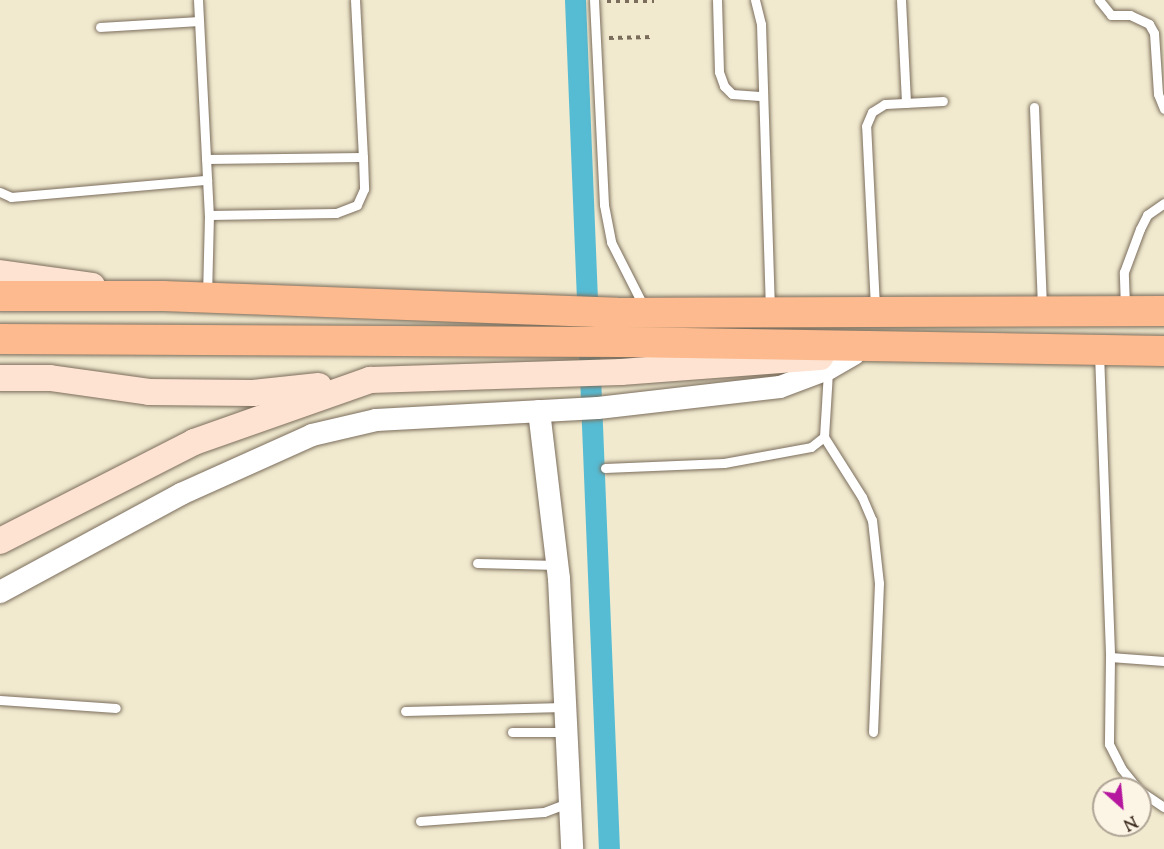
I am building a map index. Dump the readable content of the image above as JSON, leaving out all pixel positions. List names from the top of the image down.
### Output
{
  "north": "bottom right"
}
